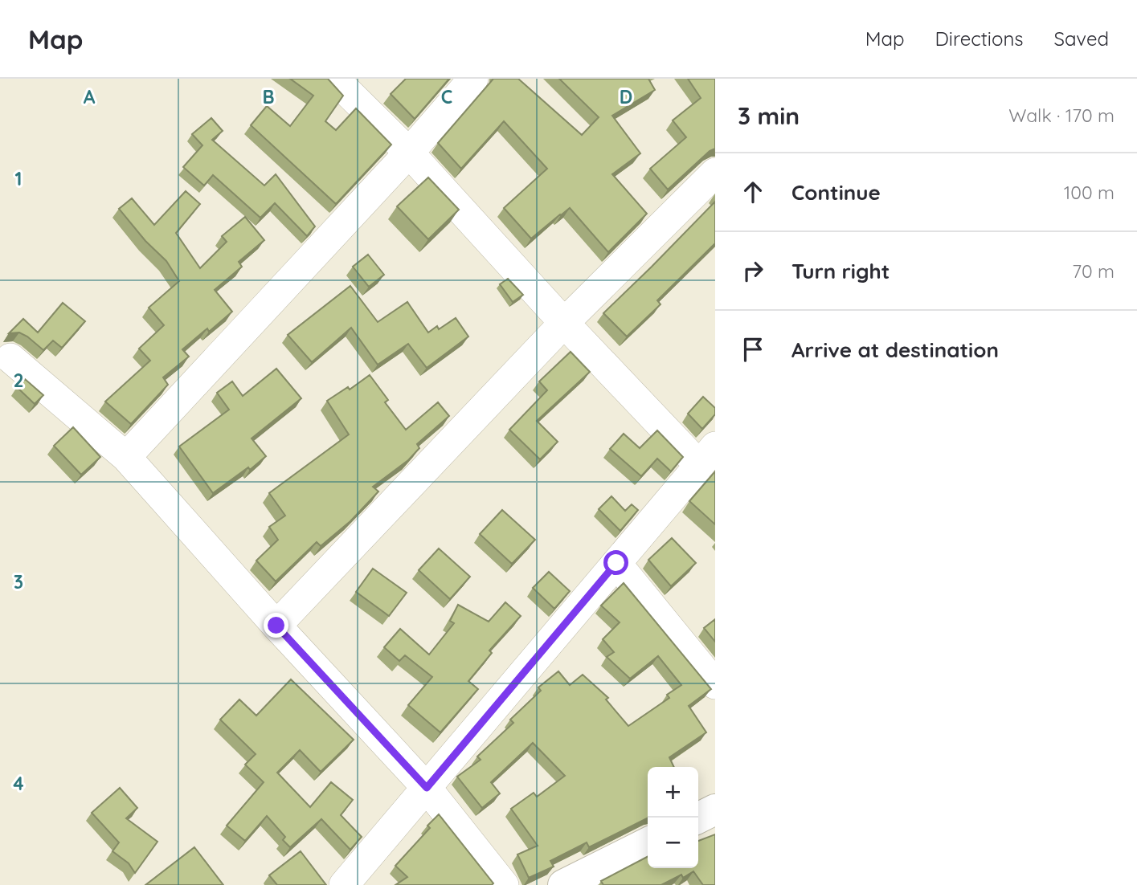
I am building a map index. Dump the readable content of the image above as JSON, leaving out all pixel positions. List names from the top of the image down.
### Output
{
  "page": {
    "header": "Map",
    "nav": ["Map", "Directions", "Saved"],
    "heading": ["3 min", "Walk · 170 m"],
    "list": [
      ["Continue", "100 m"],
      ["Turn right", "70 m"],
      "Arrive at destination"
    ],
    "map_buttons": ["+", "−"]
  },
  "grid": {
    "columns": [
      "A",
      "B",
      "C",
      "D"
    ],
    "rows": [
      "1",
      "2",
      "3",
      "4"
    ]
  }
}
